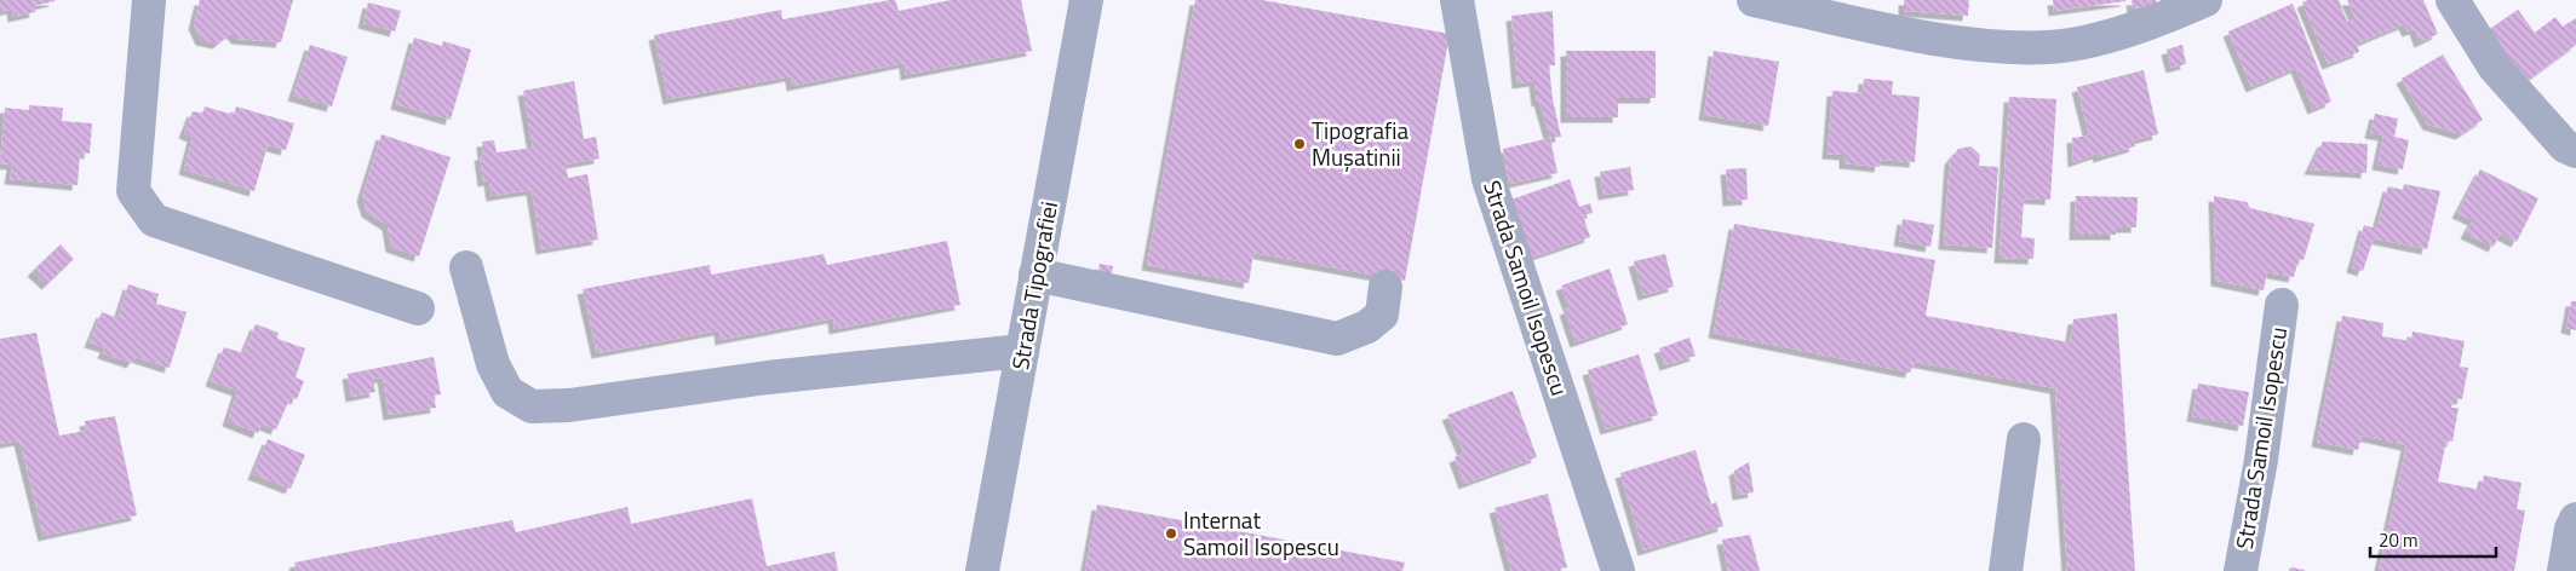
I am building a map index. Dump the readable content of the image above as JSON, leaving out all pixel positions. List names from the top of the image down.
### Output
{
  "streets": {
    "street": ["Strada Tipografiei", "Strada Samoil Isopescu"]
  },
  "places": ["Tipografia Mușatinii", "Internat Samoil Isopescu"],
  "scale_bar": "20 m"
}
